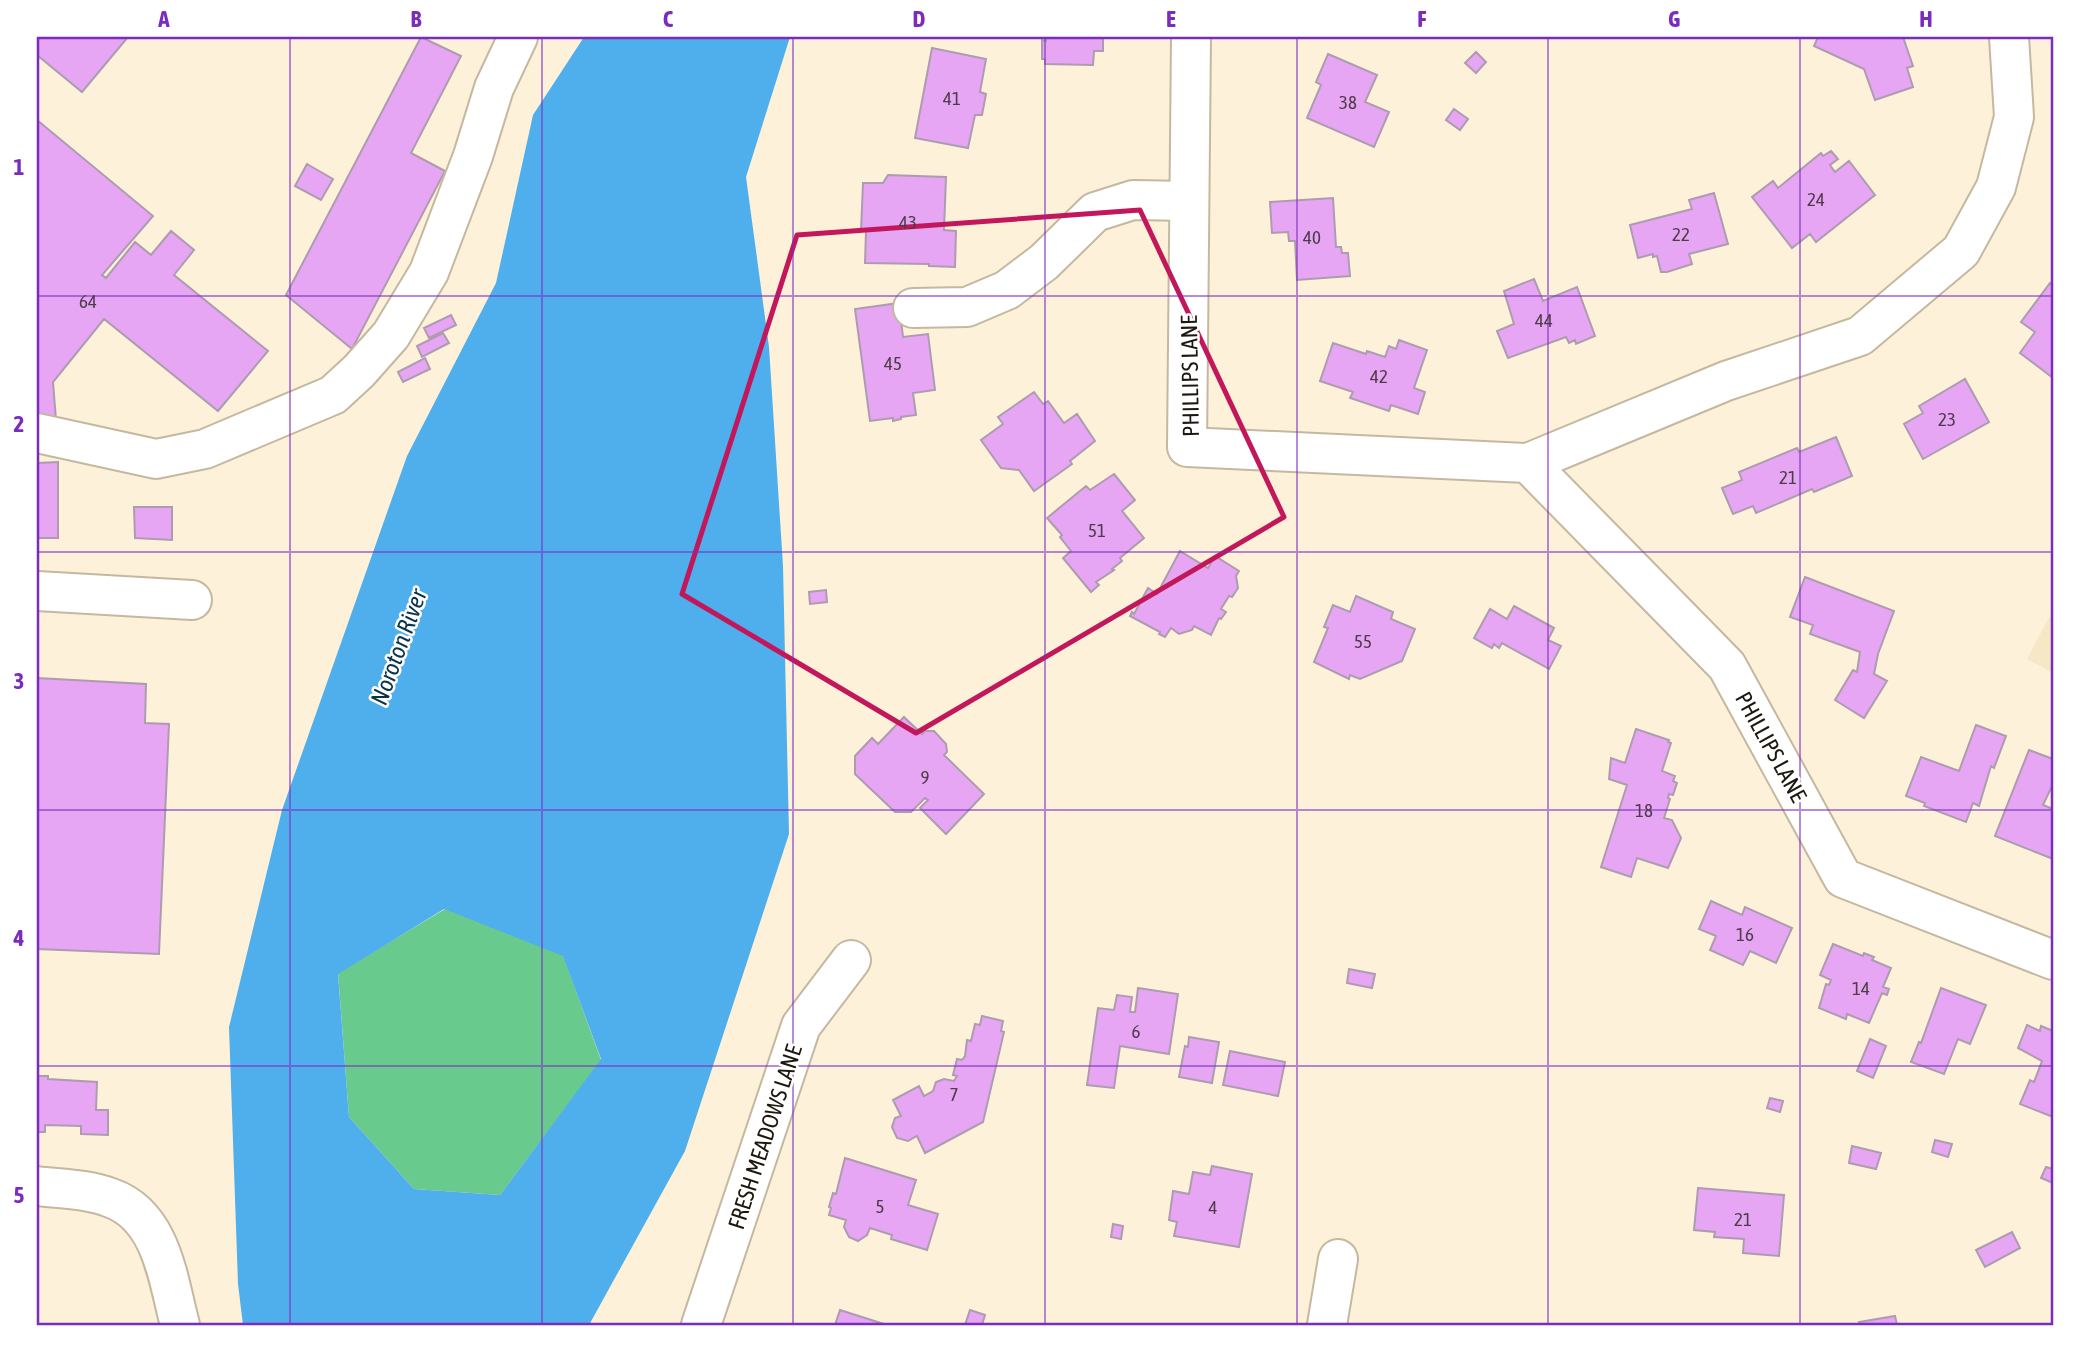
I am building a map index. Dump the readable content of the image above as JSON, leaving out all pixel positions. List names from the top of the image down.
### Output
{
  "streets": {
    "street": ["PHILLIPS LANE", "FRESH MEADOWS LANE"]
  },
  "water": ["Noroton River"],
  "house_numbers": [
    "41",
    "38",
    "24",
    "43",
    "22",
    "40",
    "64",
    "44",
    "45",
    "42",
    "23",
    "21",
    "51",
    "55",
    "9",
    "18",
    "16",
    "14",
    "6",
    "7",
    "5",
    "4",
    "21"
  ],
  "grid": {
    "columns": [
      "A",
      "B",
      "C",
      "D",
      "E",
      "F",
      "G",
      "H"
    ],
    "rows": [
      "1",
      "2",
      "3",
      "4",
      "5"
    ]
  }
}
